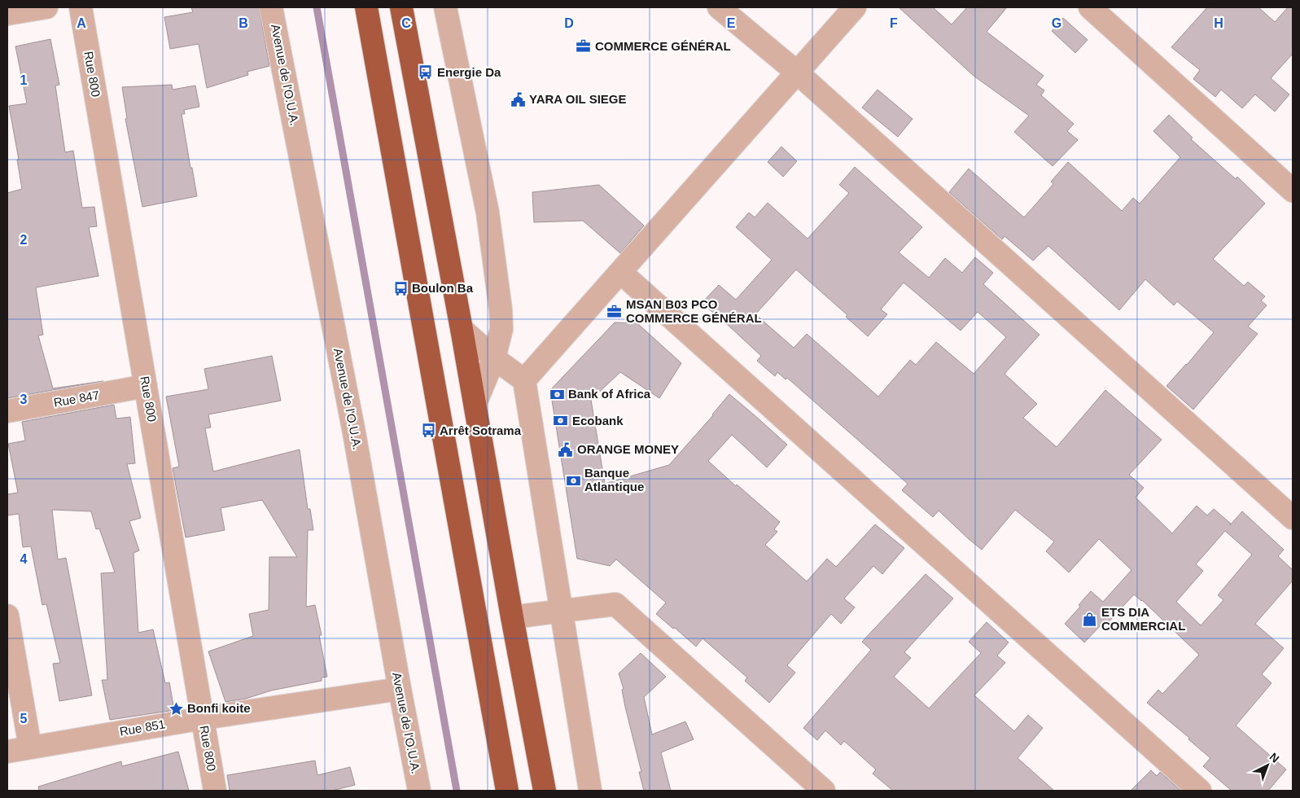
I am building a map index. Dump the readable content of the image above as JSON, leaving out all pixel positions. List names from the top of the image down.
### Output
{
  "streets": {
    "street": [
      "Rue 800",
      "Avenue de l'O.U.A.",
      "Rue 847",
      "Rue 851"
    ]
  },
  "crossings": [
    ["Rue 800", "Rue 847"],
    ["Rue 800", "Rue 851"],
    ["Avenue de l'O.U.A.", "Rue 851"]
  ],
  "places": {
    "office": ["COMMERCE GÉNÉRAL", "MSAN B03 PCO COMMERCE GÉNÉRAL"],
    "bus stop": ["Energie Da", "Boulon Ba", "Arrêt Sotrama"],
    "public building": ["YARA OIL SIEGE", "ORANGE MONEY"],
    "bank": ["Bank of Africa", "Ecobank", "Banque Atlantique"],
    "shop": ["ETS DIA COMMERCIAL"],
    "place": ["Bonfi koite"]
  },
  "north": "top right",
  "grid": {
    "columns": [
      "A",
      "B",
      "C",
      "D",
      "E",
      "F",
      "G",
      "H"
    ],
    "rows": [
      "1",
      "2",
      "3",
      "4",
      "5"
    ]
  }
}
